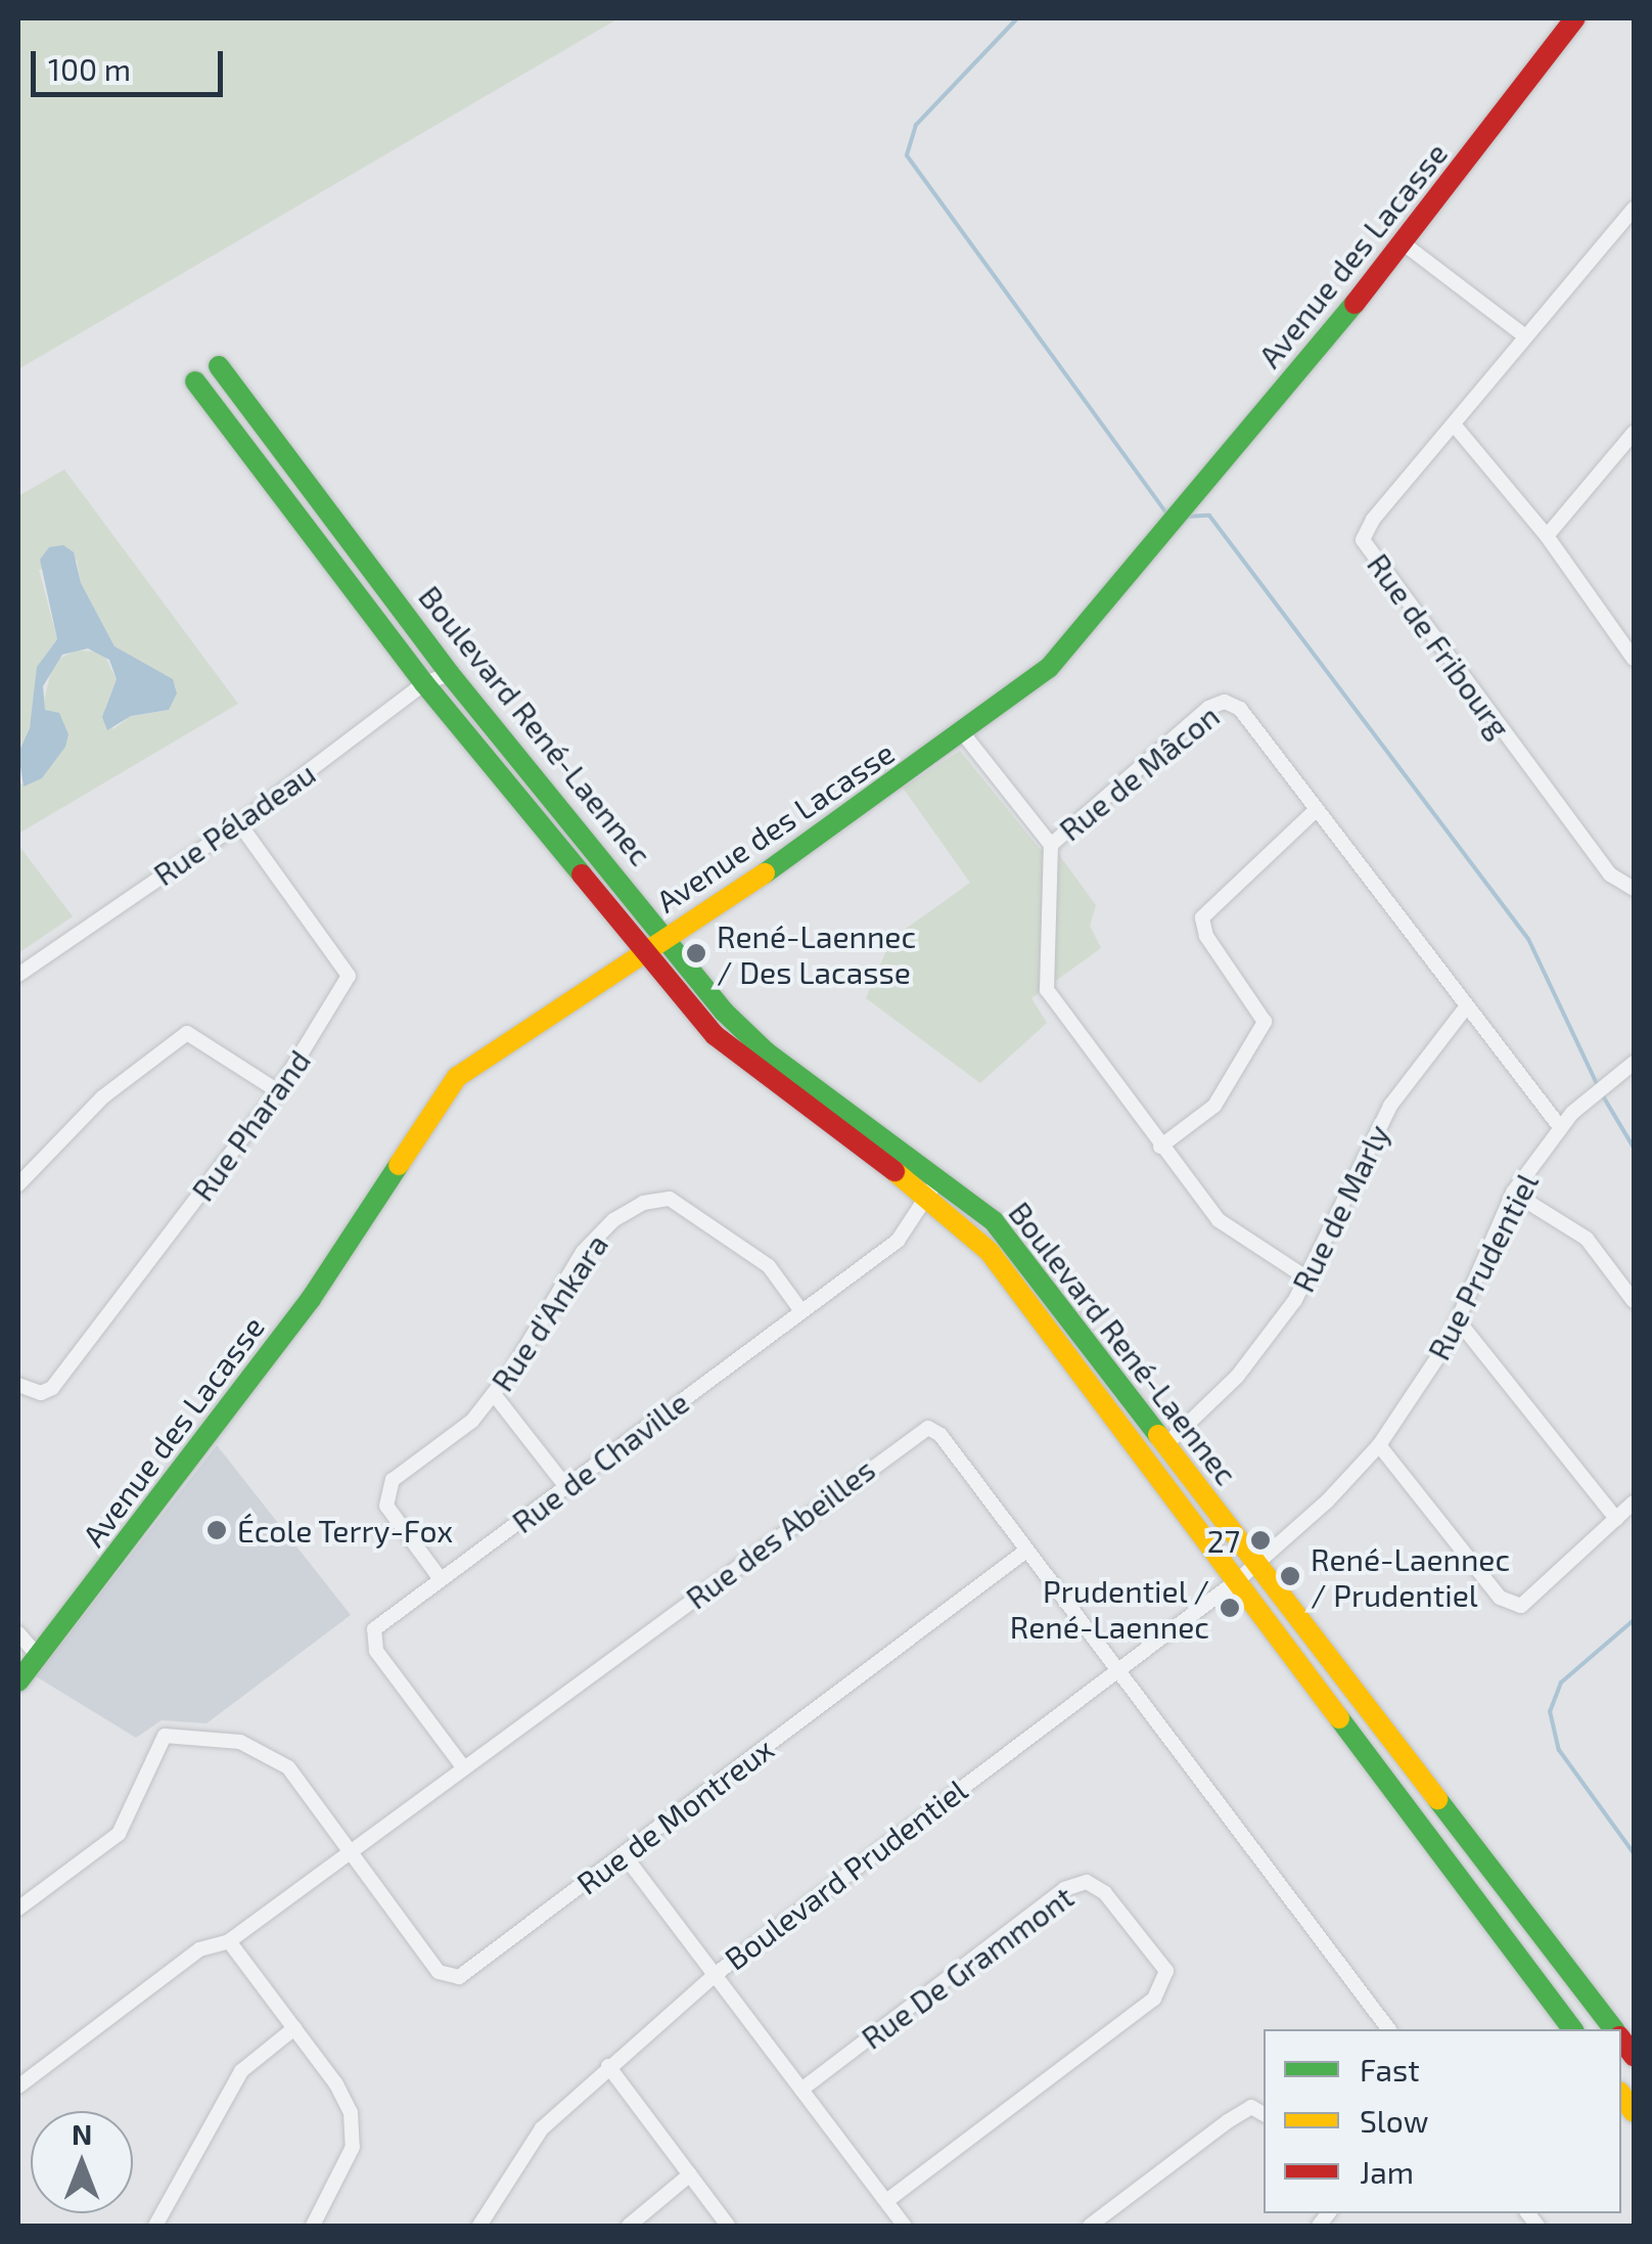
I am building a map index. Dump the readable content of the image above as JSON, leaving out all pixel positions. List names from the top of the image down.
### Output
{
  "streets": {
    "street": [
      "Avenue des Lacasse",
      "Rue de Fribourg",
      "Boulevard René-Laennec",
      "Rue de Mâcon",
      "Rue Péladeau",
      "Rue Pharand",
      "Rue de Marly",
      "Rue Prudentiel",
      "Rue d'Ankara",
      "Rue de Chaville",
      "Rue des Abeilles",
      "Rue de Montreux",
      "Boulevard Prudentiel",
      "Rue De Grammont"
    ]
  },
  "crossings": [
    ["Avenue des Lacasse", "Boulevard René-Laennec"],
    ["Boulevard René-Laennec", "Rue Péladeau"],
    ["Boulevard René-Laennec", "Rue de Marly"],
    ["Boulevard René-Laennec", "Rue Prudentiel"],
    ["Boulevard René-Laennec", "Rue de Chaville"],
    ["Boulevard René-Laennec", "Boulevard Prudentiel"],
    ["Rue de Mâcon", "Rue de Marly"],
    ["Rue de Mâcon", "Rue Prudentiel"],
    ["Rue Péladeau", "Rue Pharand"],
    ["Rue Prudentiel", "Boulevard Prudentiel"],
    ["Rue d'Ankara", "Rue de Chaville"],
    ["Rue de Chaville", "Rue des Abeilles"],
    ["Rue des Abeilles", "Rue de Montreux"],
    ["Rue des Abeilles", "Boulevard Prudentiel"]
  ],
  "places": [
    "René-Laennec / Des Lacasse",
    "École Terry-Fox",
    "27",
    "René-Laennec / Prudentiel",
    "Prudentiel / René-Laennec"
  ],
  "legend": ["Fast", "Slow", "Jam"],
  "scale_bar": "100 m",
  "north": "top"
}
